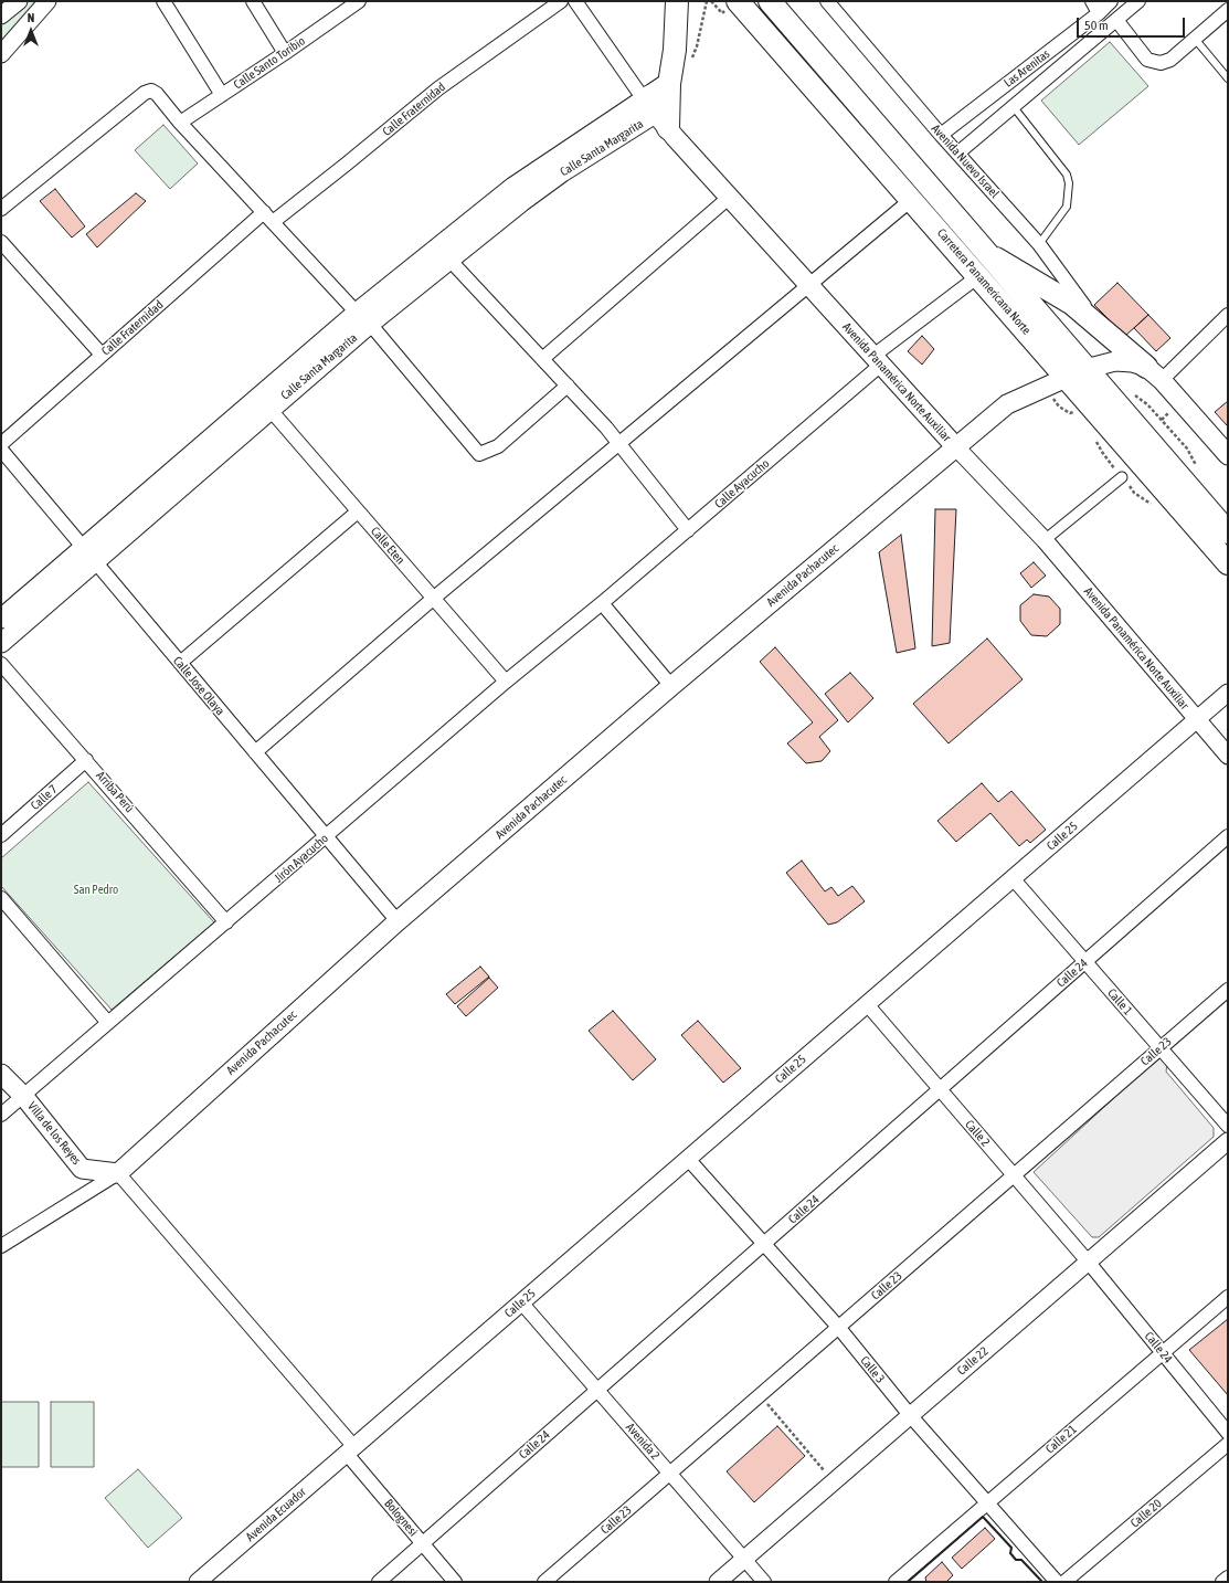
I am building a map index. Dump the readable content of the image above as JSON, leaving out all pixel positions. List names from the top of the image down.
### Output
{
  "streets": {
    "highway": ["Carretera Panamericana Norte"],
    "main road": [
      "Calle Santa Margarita",
      "Avenida Panamérica Norte Auxiliar",
      "Avenida Pachacutec",
      "Villa de los Reyes"
    ],
    "street": [
      "Calle Santo Toribio",
      "Las Arenitas",
      "Calle Fraternidad",
      "Avenida Nuevo Israel",
      "Calle Ayacucho",
      "Calle Eten",
      "Calle Jose Olaya",
      "Arriba Perú",
      "Calle 7",
      "Calle 25",
      "Jirón Ayacucho",
      "Calle 24",
      "Calle 1",
      "Calle 23",
      "Calle 2",
      "Calle 22",
      "Calle 3",
      "Calle 21",
      "Avenida 2",
      "Calle 20",
      "Avenida Ecuador",
      "Bolognesi"
    ]
  },
  "crossings": [
    ["Las Arenitas", "Avenida Nuevo Israel"],
    ["Calle Santa Margarita", "Avenida Panamérica Norte Auxiliar"],
    ["Calle Santa Margarita", "Calle Eten"],
    ["Calle Santa Margarita", "Calle Jose Olaya"],
    ["Carretera Panamericana Norte", "Calle Ayacucho"],
    ["Carretera Panamericana Norte", "Avenida Pachacutec"],
    ["Avenida Panamérica Norte Auxiliar", "Calle Ayacucho"],
    ["Avenida Panamérica Norte Auxiliar", "Avenida Pachacutec"],
    ["Avenida Panamérica Norte Auxiliar", "Calle 25"],
    ["Calle Ayacucho", "Jirón Ayacucho"],
    ["Calle Eten", "Jirón Ayacucho"],
    ["Avenida Pachacutec", "Calle Jose Olaya"],
    ["Avenida Pachacutec", "Villa de los Reyes"],
    ["Avenida Pachacutec", "Bolognesi"],
    ["Calle Jose Olaya", "Jirón Ayacucho"],
    ["Arriba Perú", "Calle 7"],
    ["Arriba Perú", "Jirón Ayacucho"],
    ["Calle 25", "Calle 1"],
    ["Calle 25", "Calle 2"],
    ["Calle 25", "Calle 3"],
    ["Calle 25", "Avenida 2"],
    ["Calle 25", "Avenida Ecuador"],
    ["Calle 25", "Bolognesi"],
    ["Jirón Ayacucho", "Villa de los Reyes"],
    ["Calle 24", "Calle 1"],
    ["Calle 24", "Calle 2"],
    ["Calle 24", "Calle 22"],
    ["Calle 24", "Calle 3"],
    ["Calle 24", "Calle 21"],
    ["Calle 24", "Avenida 2"],
    ["Calle 24", "Bolognesi"],
    ["Calle 1", "Calle 23"],
    ["Calle 23", "Calle 2"],
    ["Calle 23", "Calle 3"],
    ["Calle 23", "Avenida 2"],
    ["Villa de los Reyes", "Bolognesi"],
    ["Calle 2", "Calle 22"],
    ["Calle 22", "Calle 3"],
    ["Calle 22", "Avenida 2"],
    ["Calle 3", "Calle 21"],
    ["Avenida Ecuador", "Bolognesi"]
  ],
  "parks": ["San Pedro"],
  "scale_bar": "50 m",
  "north": "top"
}
